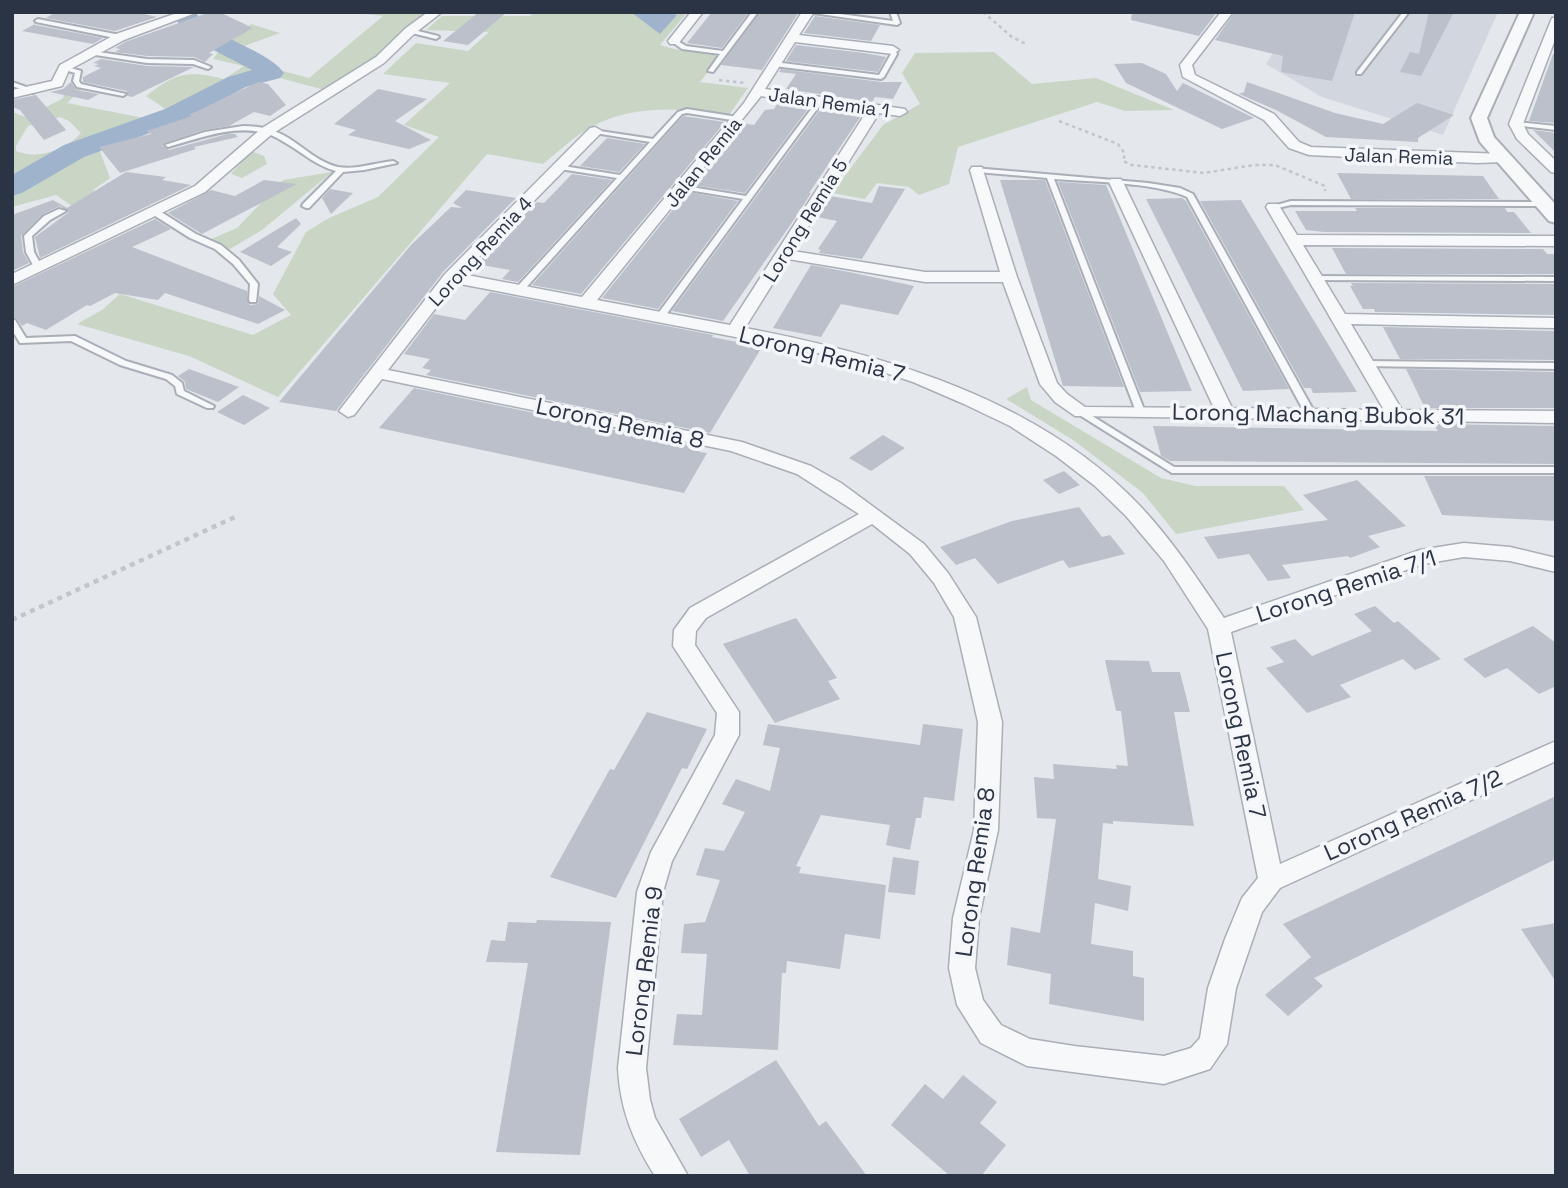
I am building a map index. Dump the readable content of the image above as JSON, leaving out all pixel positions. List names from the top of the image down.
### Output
{
  "streets": {
    "street": [
      "Jalan Remia 1",
      "Jalan Remia",
      "Lorong Remia 5",
      "Lorong Remia 4",
      "Lorong Remia 7",
      "Lorong Machang Bubok 31",
      "Lorong Remia 8",
      "Lorong Remia 7/1",
      "Lorong Remia 7/2",
      "Lorong Remia 9"
    ]
  },
  "crossings": [
    ["Jalan Remia 1", "Jalan Remia"],
    ["Jalan Remia 1", "Lorong Remia 5"],
    ["Jalan Remia", "Lorong Remia 7"],
    ["Lorong Remia 5", "Lorong Remia 7"],
    ["Lorong Remia 4", "Lorong Remia 7"],
    ["Lorong Remia 4", "Lorong Remia 8"],
    ["Lorong Remia 7", "Lorong Remia 8"],
    ["Lorong Remia 7", "Lorong Remia 7/1"],
    ["Lorong Remia 7", "Lorong Remia 7/2"],
    ["Lorong Remia 8", "Lorong Remia 7/2"],
    ["Lorong Remia 8", "Lorong Remia 9"]
  ]
}
